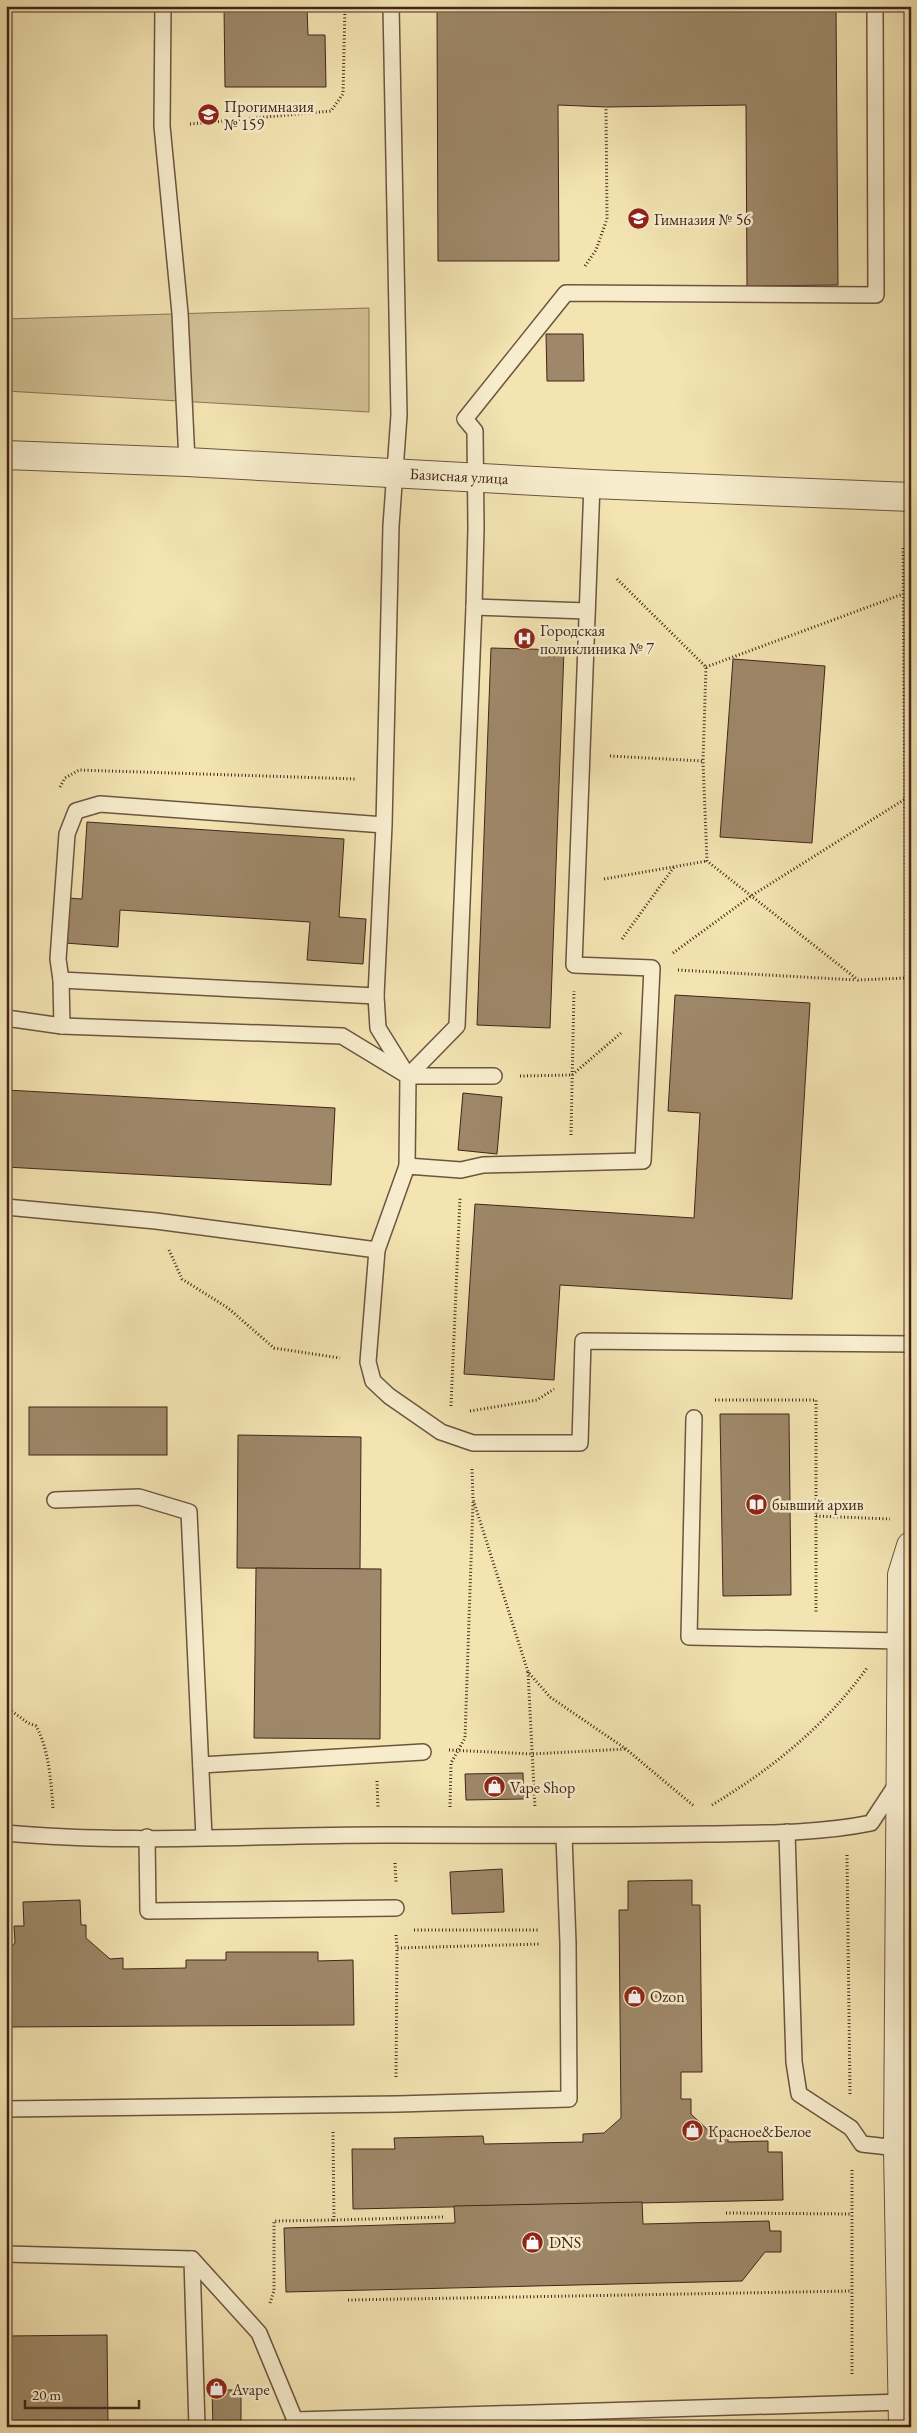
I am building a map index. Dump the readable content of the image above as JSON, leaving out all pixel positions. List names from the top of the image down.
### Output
{
  "streets": {
    "street": ["Базисная улица"]
  },
  "places": {
    "school or university": ["Прогимназия № 159", "Гимназия № 56"],
    "hospital": ["Городская поликлиника № 7"],
    "library": ["бывший архив"],
    "shop": [
      "Vape Shop",
      "Ozon",
      "Красное&Белое",
      "DNS",
      "Avape"
    ]
  },
  "scale_bar": "20 m"
}
